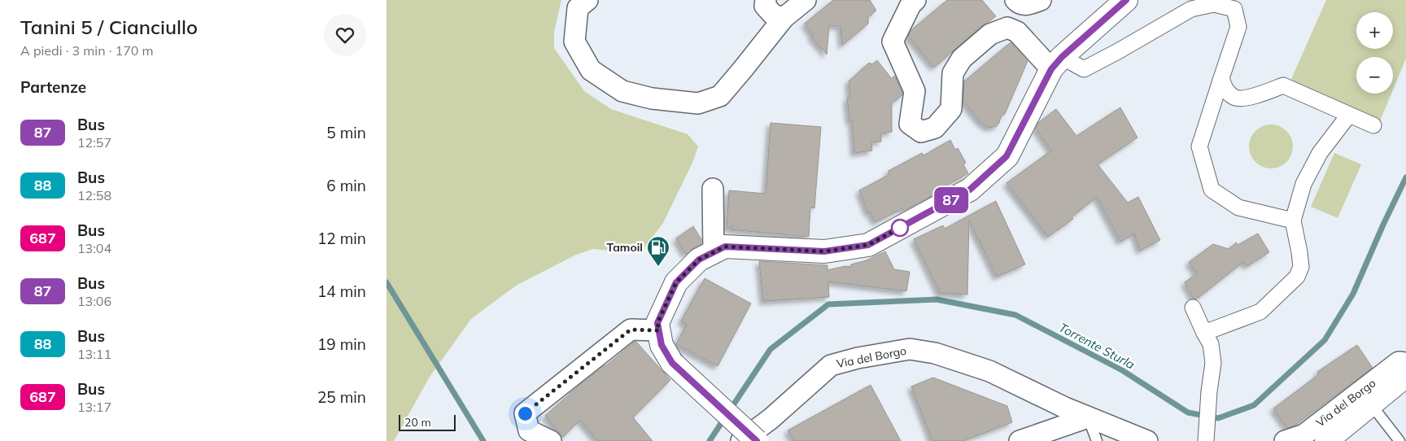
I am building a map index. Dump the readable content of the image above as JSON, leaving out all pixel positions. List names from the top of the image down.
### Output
{
  "streets": {
    "street": ["Via del Borgo"]
  },
  "water": ["Torrente Sturla"],
  "places": {
    "fuel station": ["Tamoil"]
  },
  "lines": ["bus line 87"],
  "scale_bar": "20 m",
  "page": {
    "heading": [
      ["Tanini 5 / Cianciullo", "A piedi · 3 min · 170 m"],
      "Partenze"
    ],
    "on_map": "87",
    "map_buttons": ["+", "−"],
    "list": [
      {
        "mark": "87",
        "name": "Bus",
        "note": "12:57",
        "value": "5 min"
      },
      {
        "mark": "88",
        "name": "Bus",
        "note": "12:58",
        "value": "6 min"
      },
      {
        "mark": "687",
        "name": "Bus",
        "note": "13:04",
        "value": "12 min"
      },
      {
        "mark": "87",
        "name": "Bus",
        "note": "13:06",
        "value": "14 min"
      },
      {
        "mark": "88",
        "name": "Bus",
        "note": "13:11",
        "value": "19 min"
      },
      {
        "mark": "687",
        "name": "Bus",
        "note": "13:17",
        "value": "25 min"
      }
    ],
    "scale": "20 m"
  }
}
